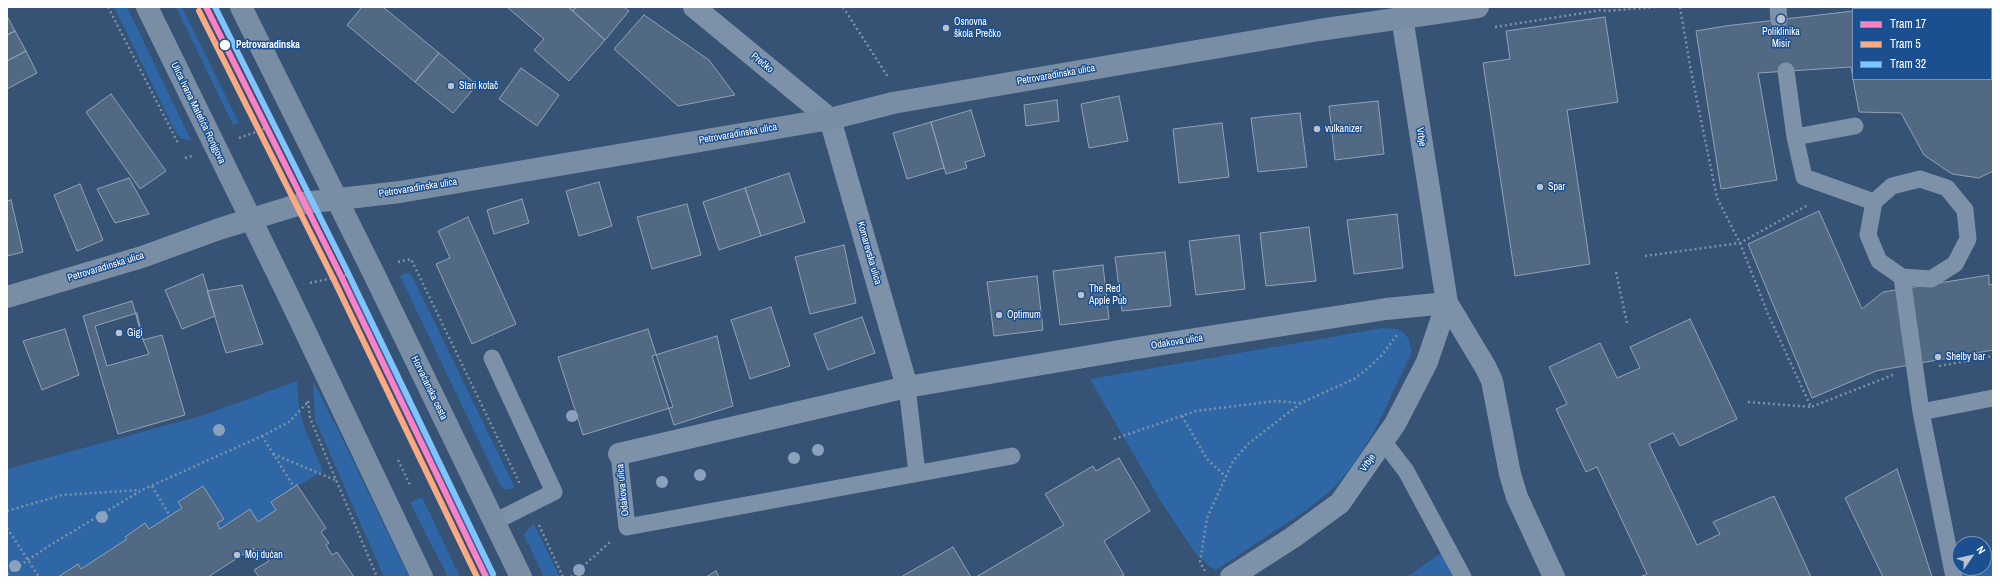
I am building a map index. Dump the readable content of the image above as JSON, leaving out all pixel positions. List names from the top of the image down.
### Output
{
  "streets": {
    "street": [
      "Prečko",
      "Petrovaradinska ulica",
      "Ulica Ivana Matetića Ronjgova",
      "Vrbje",
      "Komarevska ulica",
      "Odakova ulica",
      "Horvaćanska cesta"
    ]
  },
  "crossings": [
    ["Prečko", "Petrovaradinska ulica"],
    ["Prečko", "Komarevska ulica"],
    ["Petrovaradinska ulica", "Ulica Ivana Matetića Ronjgova"],
    ["Petrovaradinska ulica", "Vrbje"],
    ["Petrovaradinska ulica", "Komarevska ulica"],
    ["Petrovaradinska ulica", "Horvaćanska cesta"],
    ["Vrbje", "Odakova ulica"],
    ["Komarevska ulica", "Odakova ulica"]
  ],
  "places": [
    "Poliklinika Misir",
    "Osnovna škola Prečko",
    "Petrovaradinska",
    "Stari kotač",
    "vulkanizer",
    "Spar",
    "The Red Apple Pub",
    "Optimum",
    "Gigi",
    "Shelby bar",
    "Moj dućan"
  ],
  "lines": ["tram line 17", "tram line 32", "tram line 5"],
  "legend": ["Tram 17", "Tram 5", "Tram 32"],
  "north": "top right"
}
